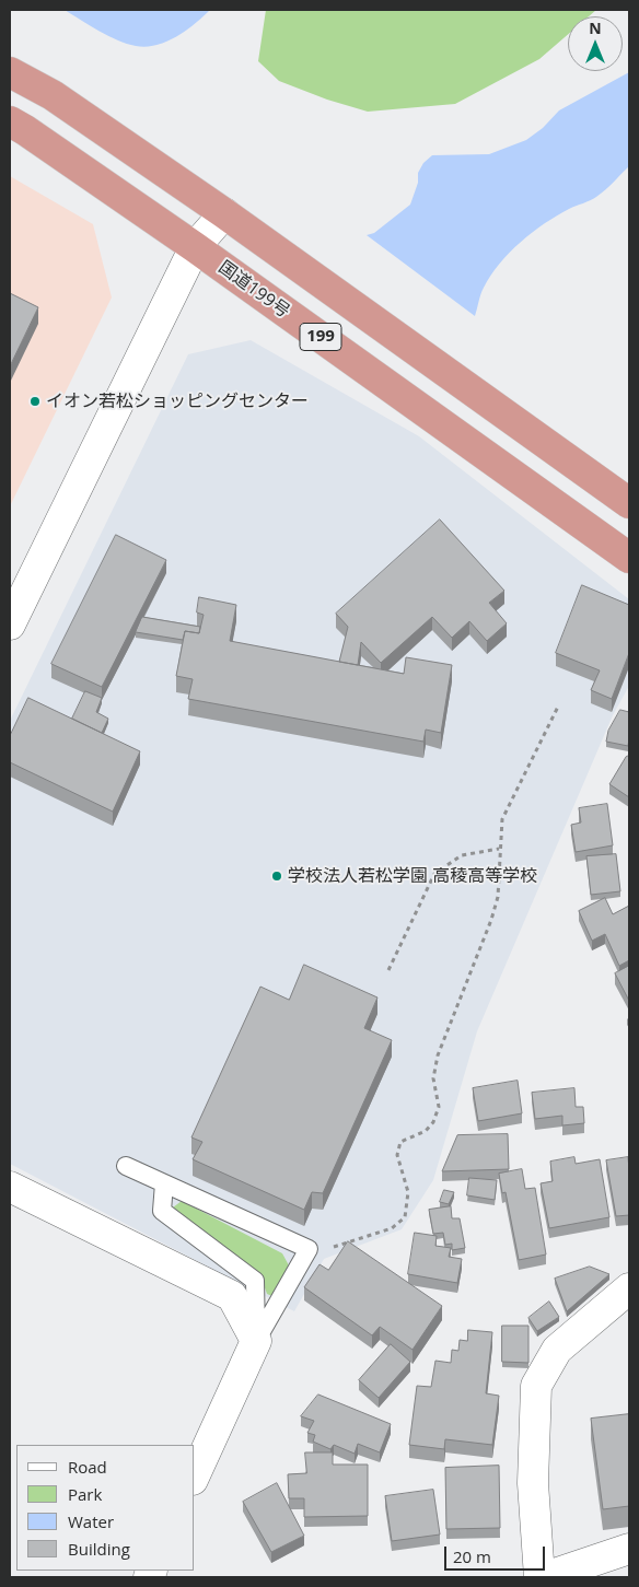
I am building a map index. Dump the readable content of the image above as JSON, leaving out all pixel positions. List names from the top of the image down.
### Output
{
  "streets": {
    "highway": ["国道199号", "199"]
  },
  "places": ["イオン若松ショッピングセンター", "学校法人若松学園 高稜高等学校"],
  "legend": [
    "Road",
    "Park",
    "Water",
    "Building"
  ],
  "scale_bar": "20 m",
  "north": "top"
}
